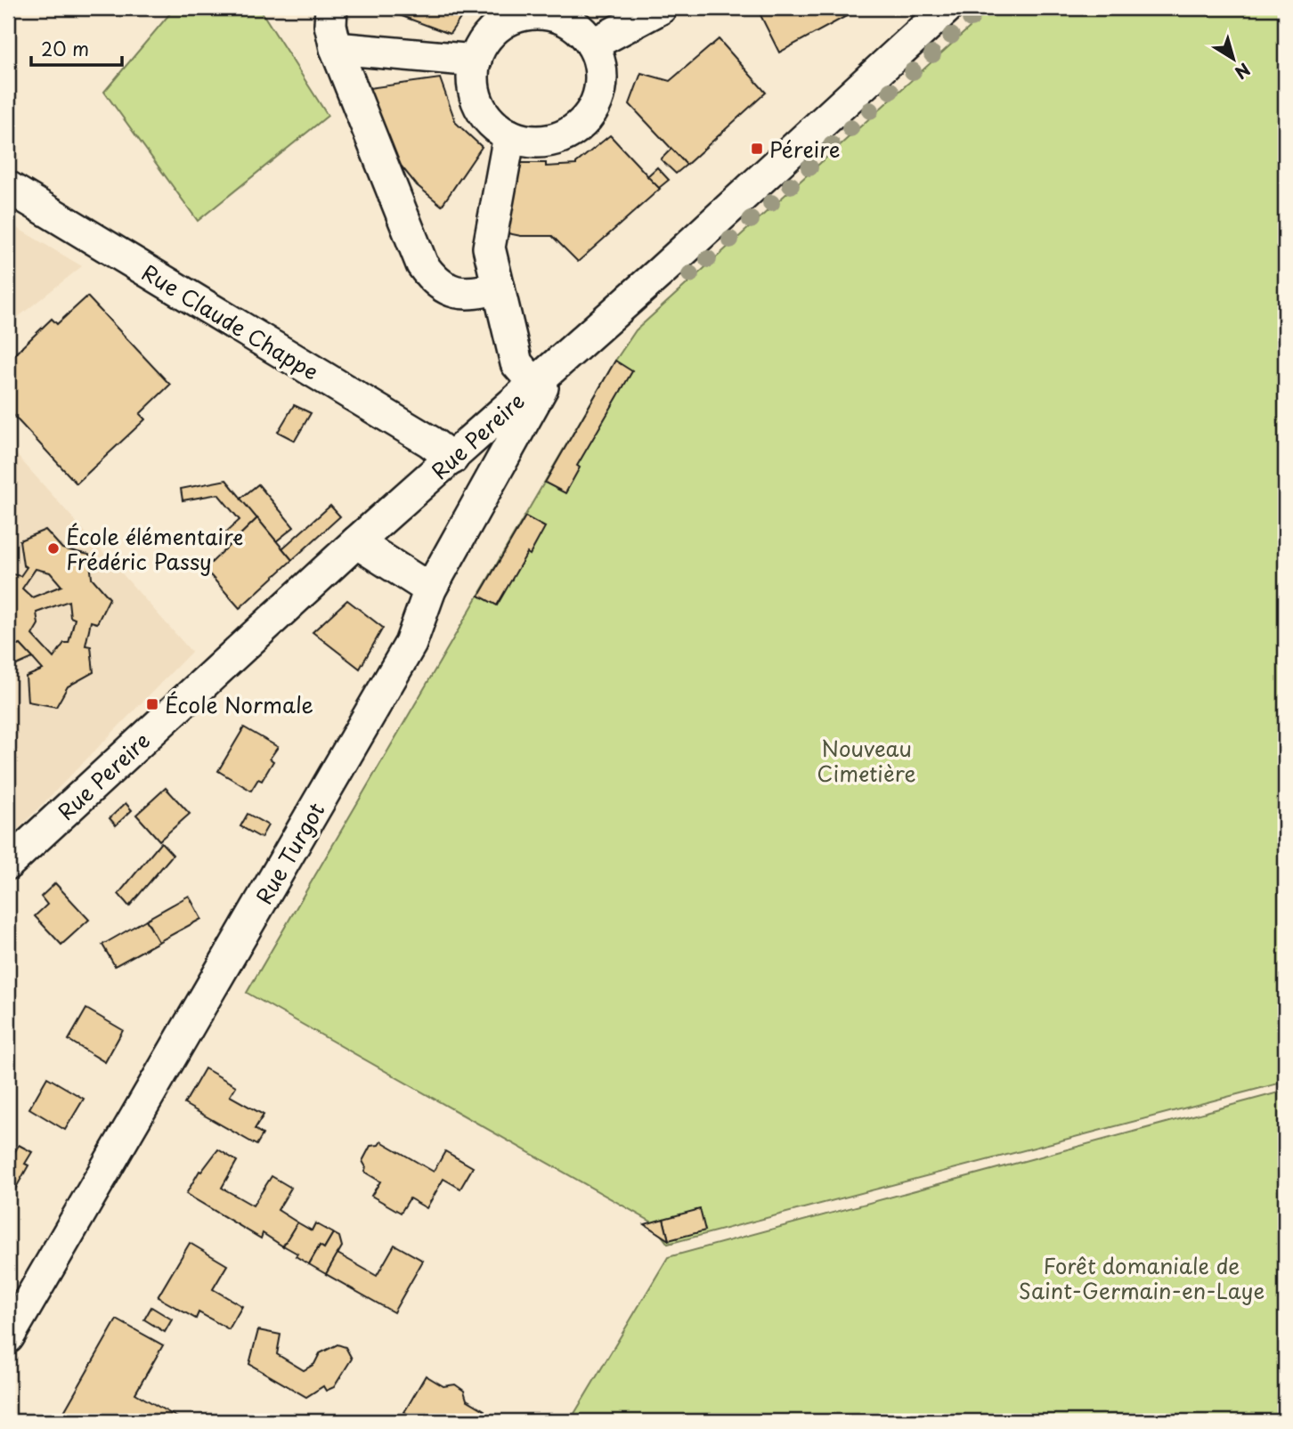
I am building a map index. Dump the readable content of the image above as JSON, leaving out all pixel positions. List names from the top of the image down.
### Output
{
  "streets": {
    "street": ["Rue Claude Chappe", "Rue Pereire", "Rue Turgot"]
  },
  "crossings": [
    ["Rue Claude Chappe", "Rue Pereire"],
    ["Rue Pereire", "Rue Turgot"]
  ],
  "parks": ["Nouveau Cimetière", "Forêt domaniale de Saint-Germain-en-Laye"],
  "places": {
    "transit": ["Péreire", "École Normale"],
    "other": ["École élémentaire Frédéric Passy"]
  },
  "scale_bar": "20 m",
  "north": "bottom right"
}
